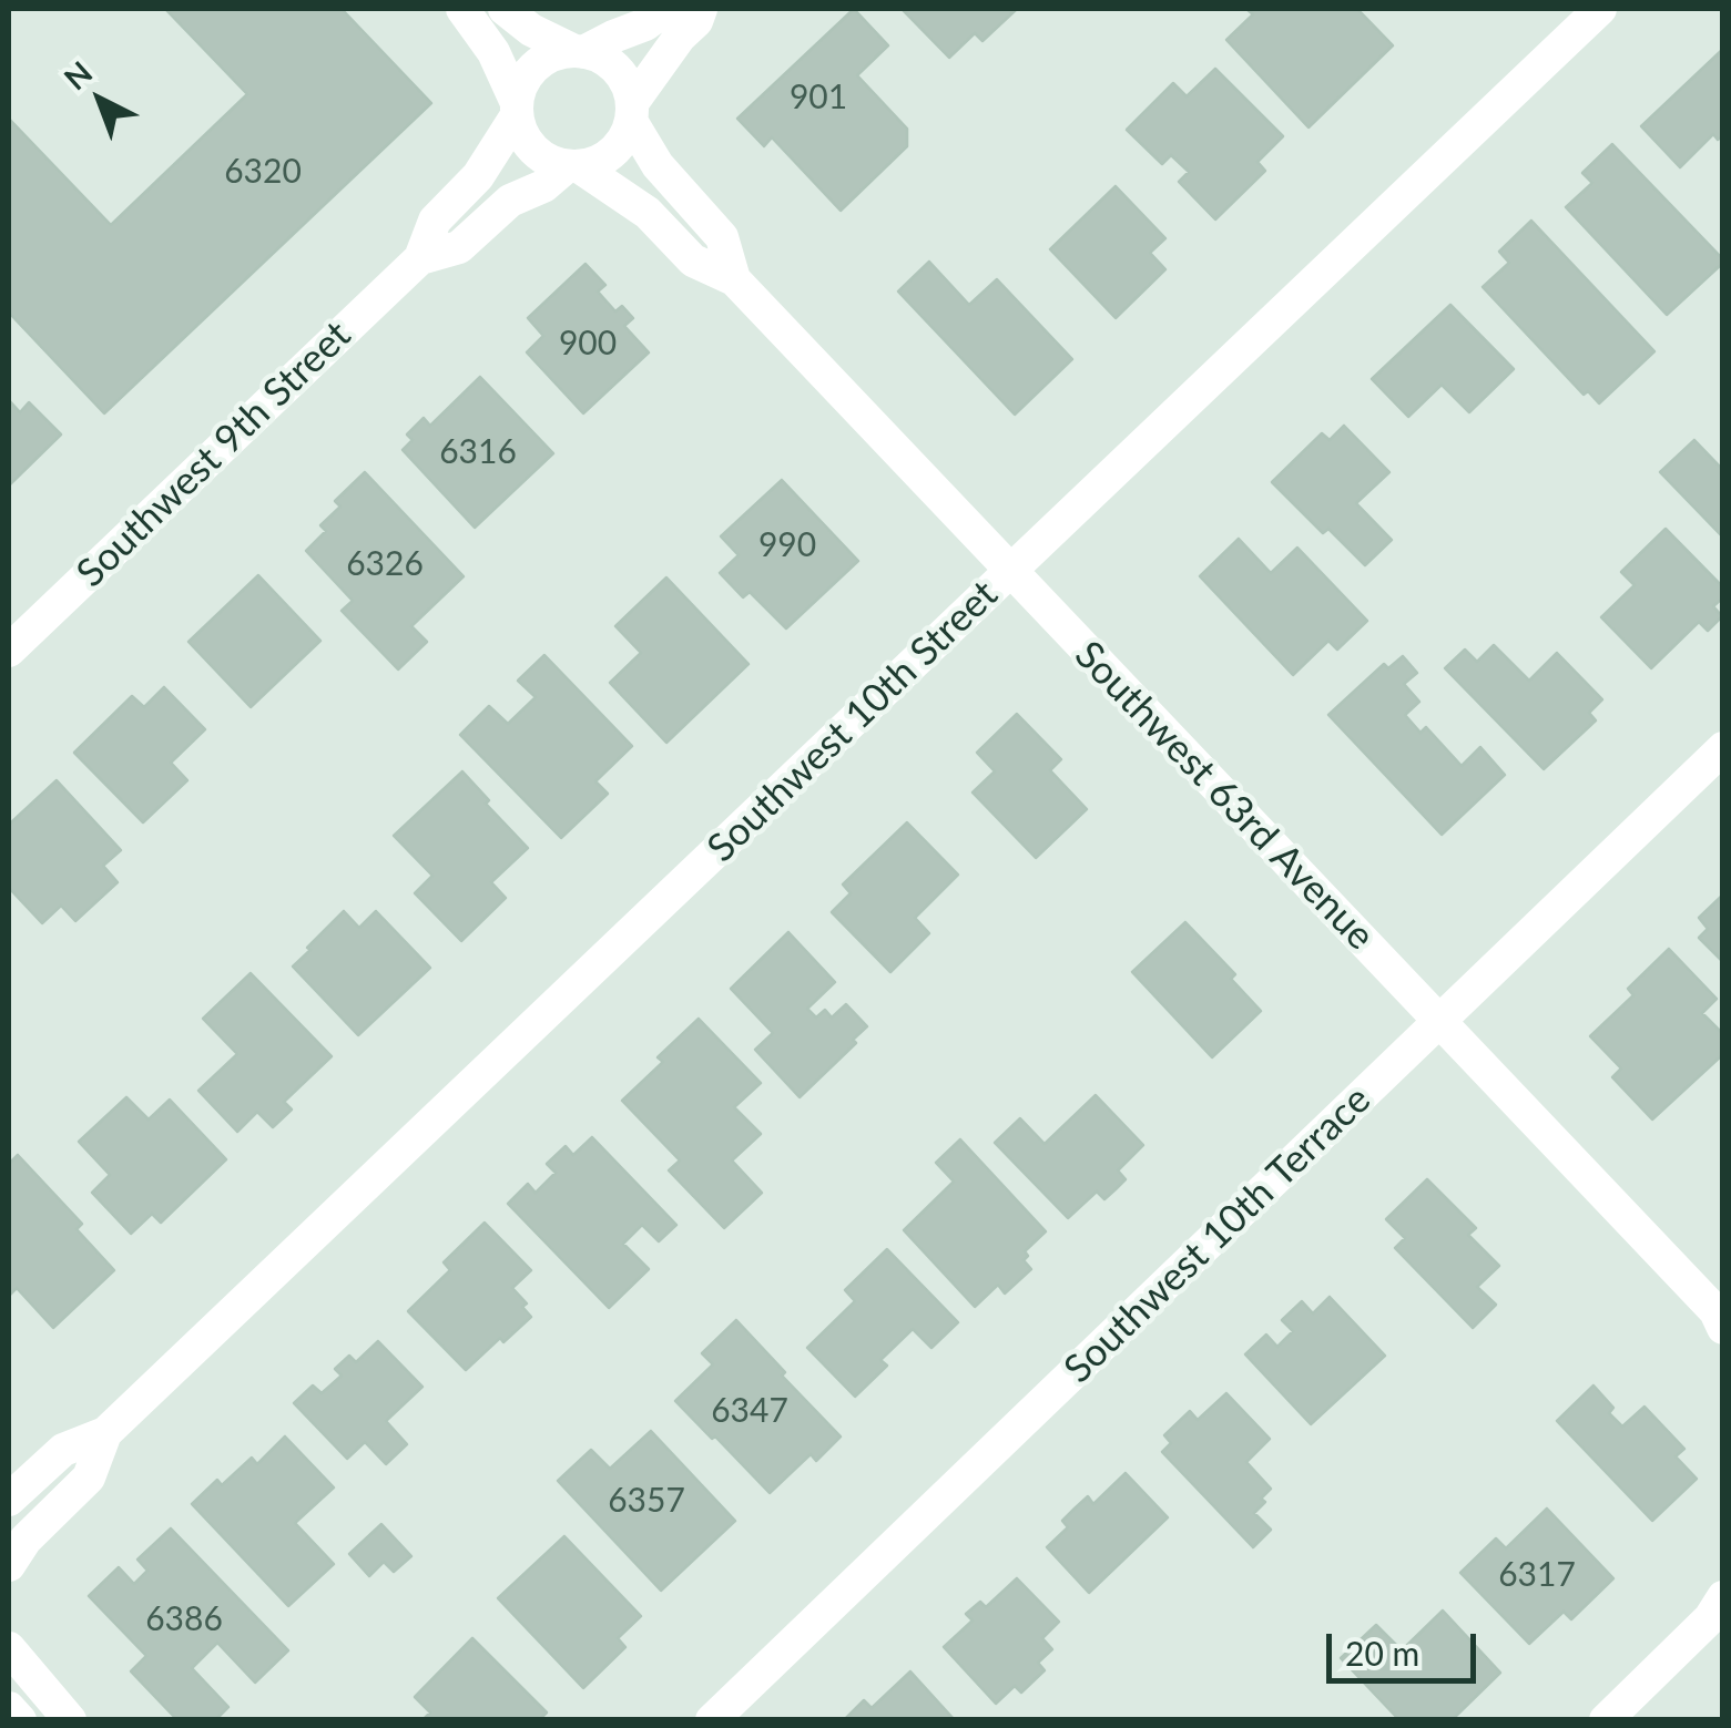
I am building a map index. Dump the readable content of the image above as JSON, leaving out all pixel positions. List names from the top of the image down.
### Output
{
  "streets": {
    "street": [
      "Southwest 9th Street",
      "Southwest 10th Street",
      "Southwest 63rd Avenue",
      "Southwest 10th Terrace"
    ]
  },
  "crossings": [
    ["Southwest 9th Street", "Southwest 63rd Avenue"],
    ["Southwest 10th Street", "Southwest 63rd Avenue"],
    ["Southwest 63rd Avenue", "Southwest 10th Terrace"]
  ],
  "house_numbers": [
    "901",
    "6320",
    "900",
    "6316",
    "990",
    "6326",
    "6347",
    "6357",
    "6317",
    "6386"
  ],
  "scale_bar": "20 m",
  "north": "top left"
}
